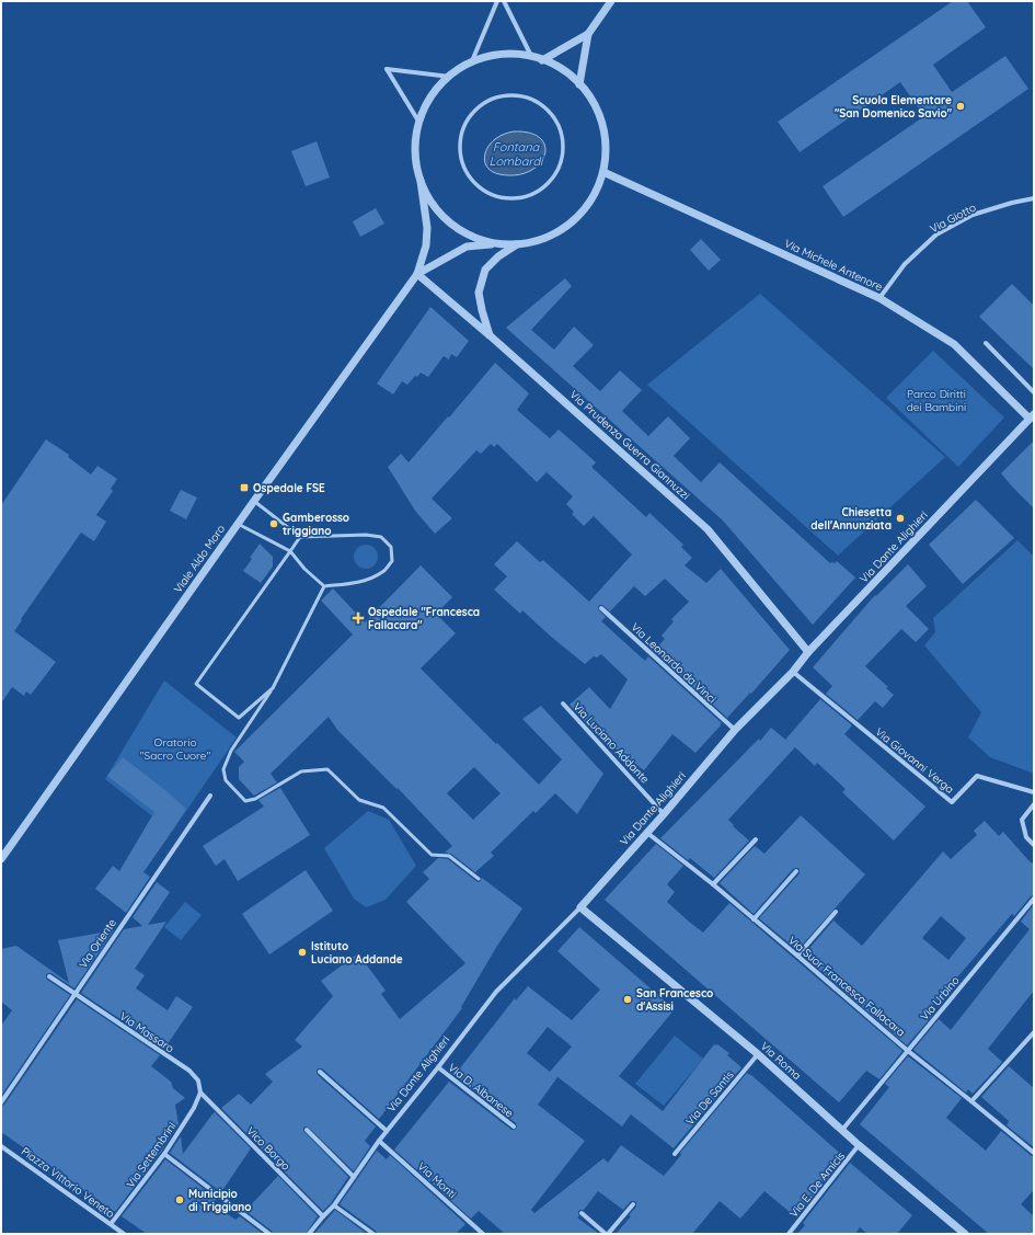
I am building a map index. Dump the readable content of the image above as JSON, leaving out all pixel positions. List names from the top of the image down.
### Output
{
  "streets": {
    "street": [
      "Via Giotto",
      "Via Michele Antenore",
      "Via Prudenza Guerra Giannuzzi",
      "Via Dante Alighieri",
      "Viale Aldo Moro",
      "Via Leonardo da Vinci",
      "Via Luciano Addante",
      "Via Giovanni Verga",
      "Via Oriente",
      "Via Suor Francesca Fallacara",
      "Via Urbino",
      "Via Massaro",
      "Via Roma",
      "Via D. Albanese",
      "Via De Santis",
      "Vico Borgo",
      "Via Settembrini",
      "Via Monti",
      "Piazza Vittorio Veneto",
      "Via E. De Amicis"
    ]
  },
  "crossings": [
    ["Via Giotto", "Via Michele Antenore"],
    ["Via Michele Antenore", "Via Dante Alighieri"],
    ["Via Prudenza Guerra Giannuzzi", "Via Dante Alighieri"],
    ["Via Prudenza Guerra Giannuzzi", "Viale Aldo Moro"],
    ["Via Dante Alighieri", "Via Leonardo da Vinci"],
    ["Via Dante Alighieri", "Via Luciano Addante"],
    ["Via Dante Alighieri", "Via Giovanni Verga"],
    ["Via Dante Alighieri", "Via Suor Francesca Fallacara"],
    ["Via Dante Alighieri", "Via Roma"],
    ["Via Dante Alighieri", "Via D. Albanese"],
    ["Via Dante Alighieri", "Vico Borgo"],
    ["Via Dante Alighieri", "Via Monti"],
    ["Via Oriente", "Via Massaro"],
    ["Via Suor Francesca Fallacara", "Via Urbino"],
    ["Via Urbino", "Via Roma"],
    ["Via Massaro", "Vico Borgo"],
    ["Via Massaro", "Via Settembrini"],
    ["Via Roma", "Via De Santis"],
    ["Via Roma", "Via E. De Amicis"],
    ["Vico Borgo", "Via Settembrini"],
    ["Via Settembrini", "Piazza Vittorio Veneto"]
  ],
  "water": ["Fontana Lombardi"],
  "parks": ["Parco Diritti dei Bambini", "Oratorio \"Sacro Cuore\""],
  "places": {
    "other": [
      "Scuola Elementare \"San Domenico Savio\"",
      "Chiesetta dell'Annunziata",
      "Gamberosso triggiano",
      "Istituto Luciano Addande",
      "San Francesco d'Assisi",
      "Municipio di Triggiano"
    ],
    "transit": ["Ospedale FSE"],
    "health": ["Ospedale \"Francesca Fallacara\""]
  }
}
